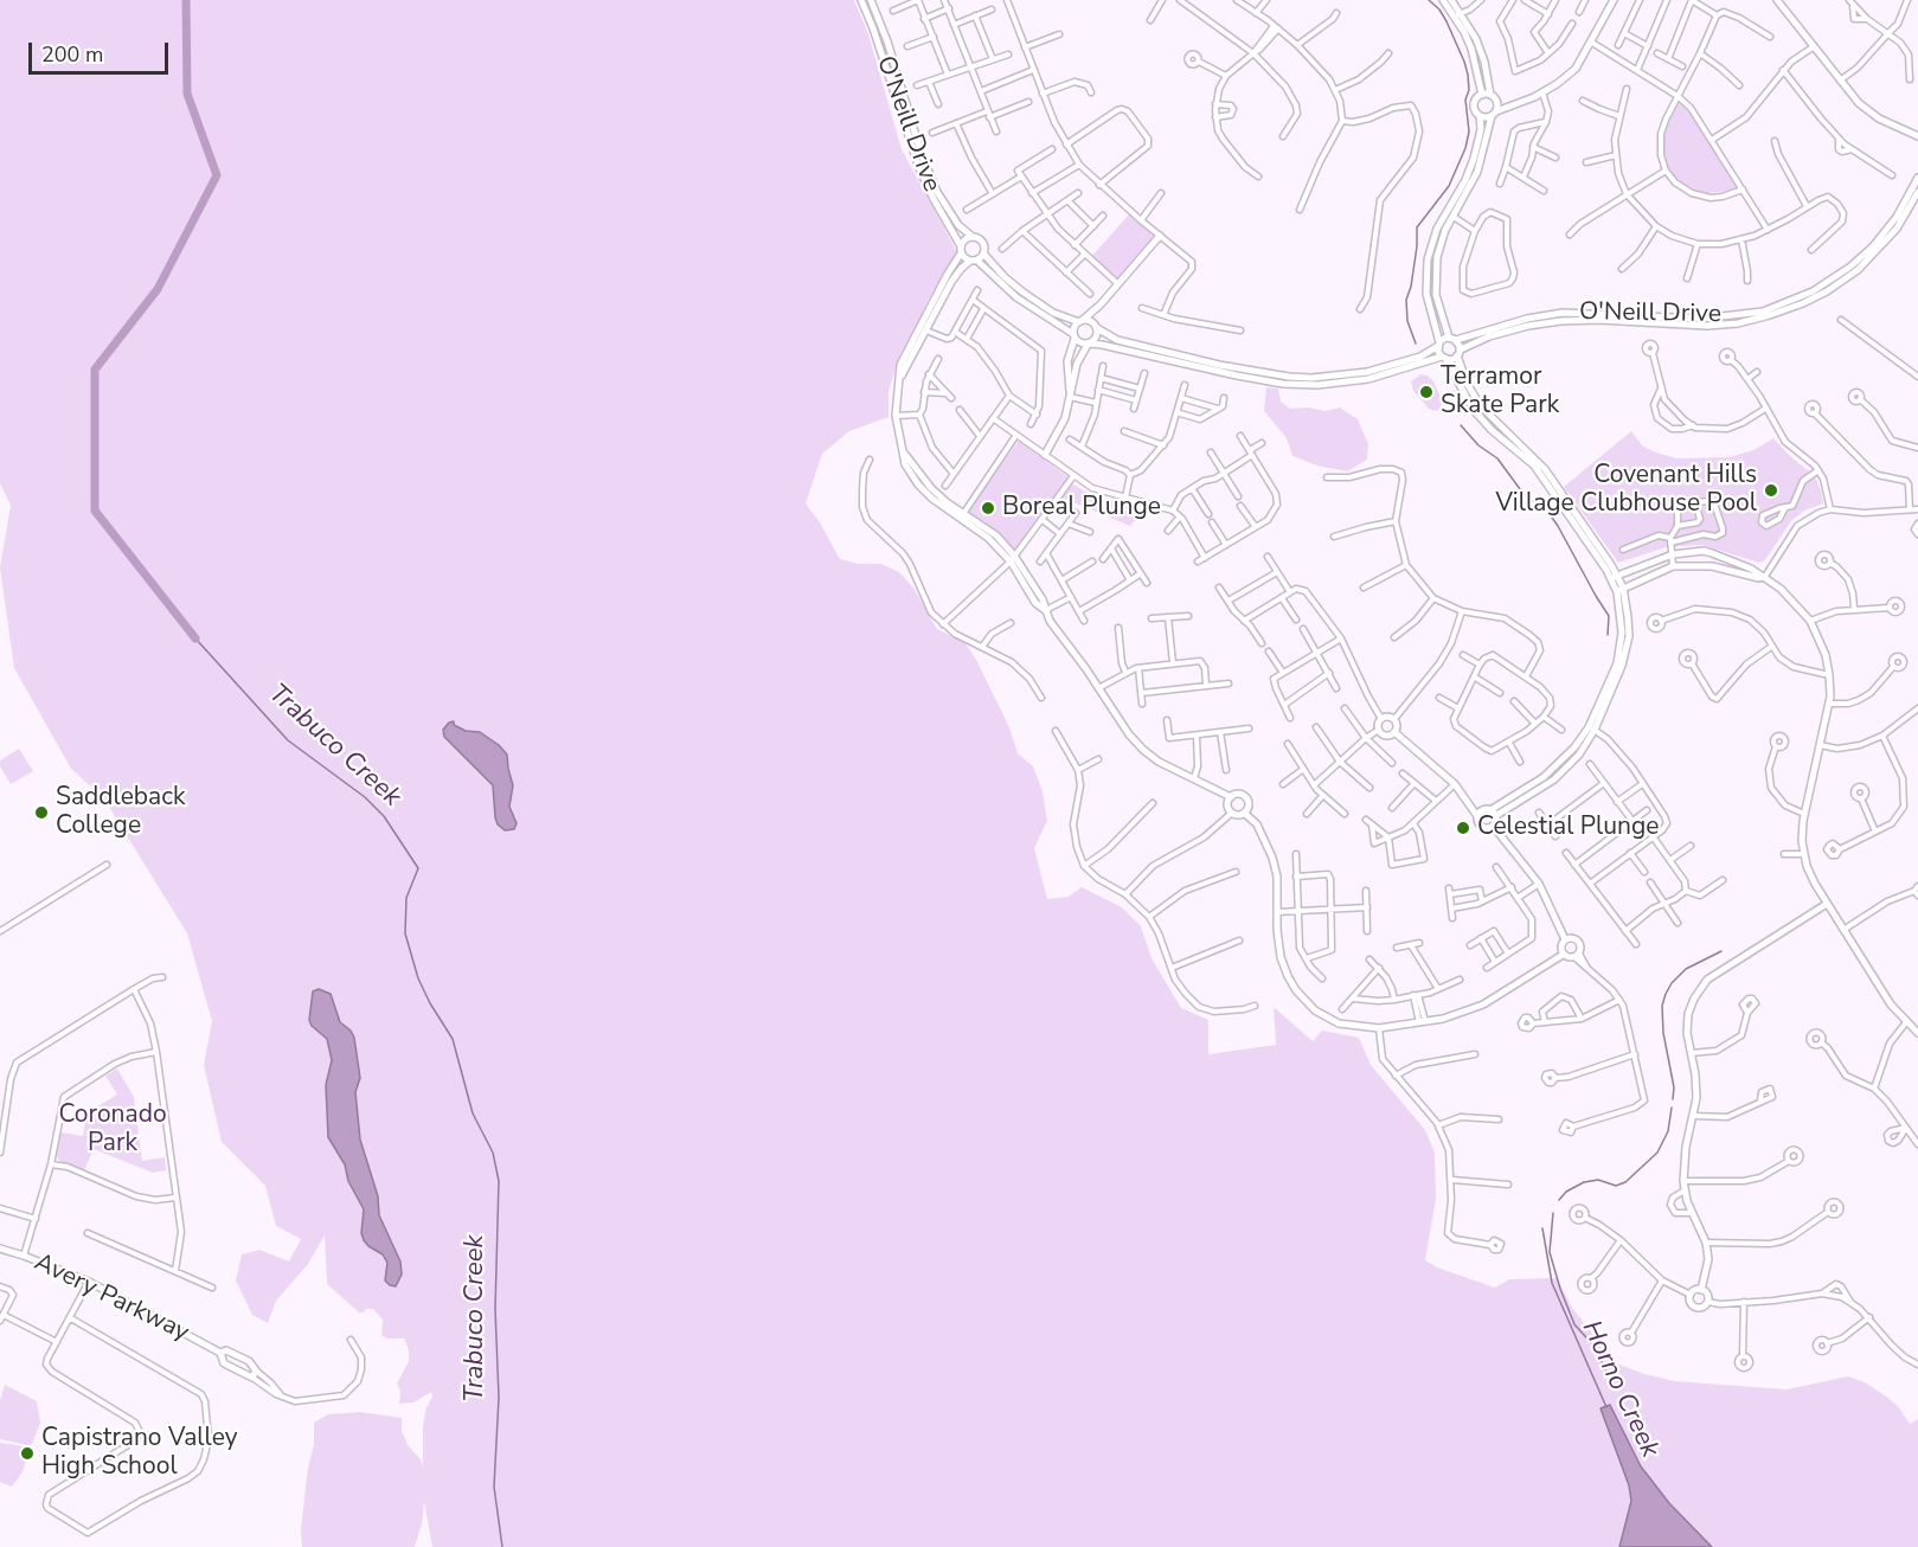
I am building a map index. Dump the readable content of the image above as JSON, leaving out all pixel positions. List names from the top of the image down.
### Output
{
  "streets": {
    "main road": ["O'Neill Drive", "Avery Parkway"]
  },
  "water": ["Trabuco Creek", "Horno Creek"],
  "parks": ["Coronado Park"],
  "places": [
    "Terramor Skate Park",
    "Covenant Hills Village Clubhouse Pool",
    "Boreal Plunge",
    "Saddleback College",
    "Celestial Plunge",
    "Capistrano Valley High School"
  ],
  "scale_bar": "200 m"
}
